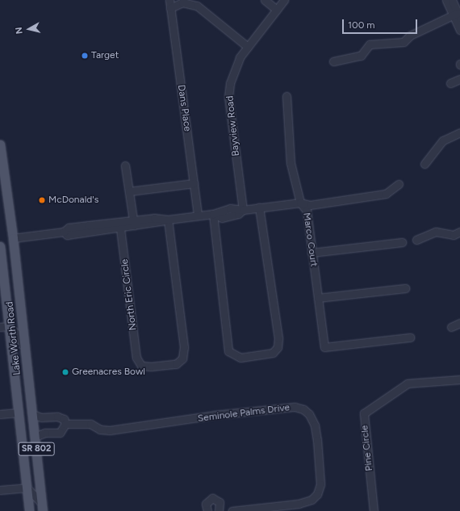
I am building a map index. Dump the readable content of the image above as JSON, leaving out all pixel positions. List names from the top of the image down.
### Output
{
  "streets": {
    "main road": ["Lake Worth Road", "SR 802"],
    "street": [
      "Dans Place",
      "Bayview Road",
      "Marco Court",
      "North Eric Circle",
      "Seminole Palms Drive",
      "Pine Circle"
    ]
  },
  "crossings": [
    ["Lake Worth Road", "Seminole Palms Drive"]
  ],
  "places": ["Target", "McDonald's", "Greenacres Bowl"],
  "scale_bar": "100 m",
  "north": "left"
}
